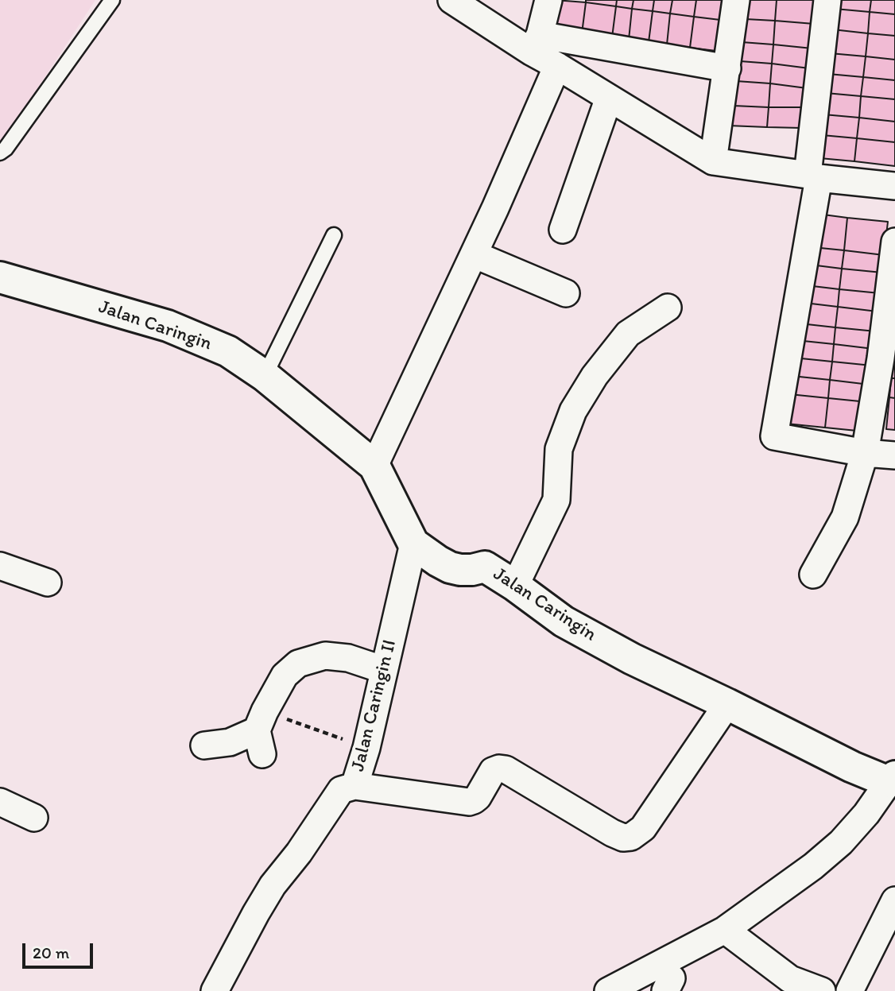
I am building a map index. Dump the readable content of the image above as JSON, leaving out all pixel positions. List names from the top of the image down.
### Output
{
  "streets": {
    "street": ["Jalan Caringin", "Jalan Caringin II"]
  },
  "crossings": [
    ["Jalan Caringin", "Jalan Caringin II"]
  ],
  "scale_bar": "20 m"
}
